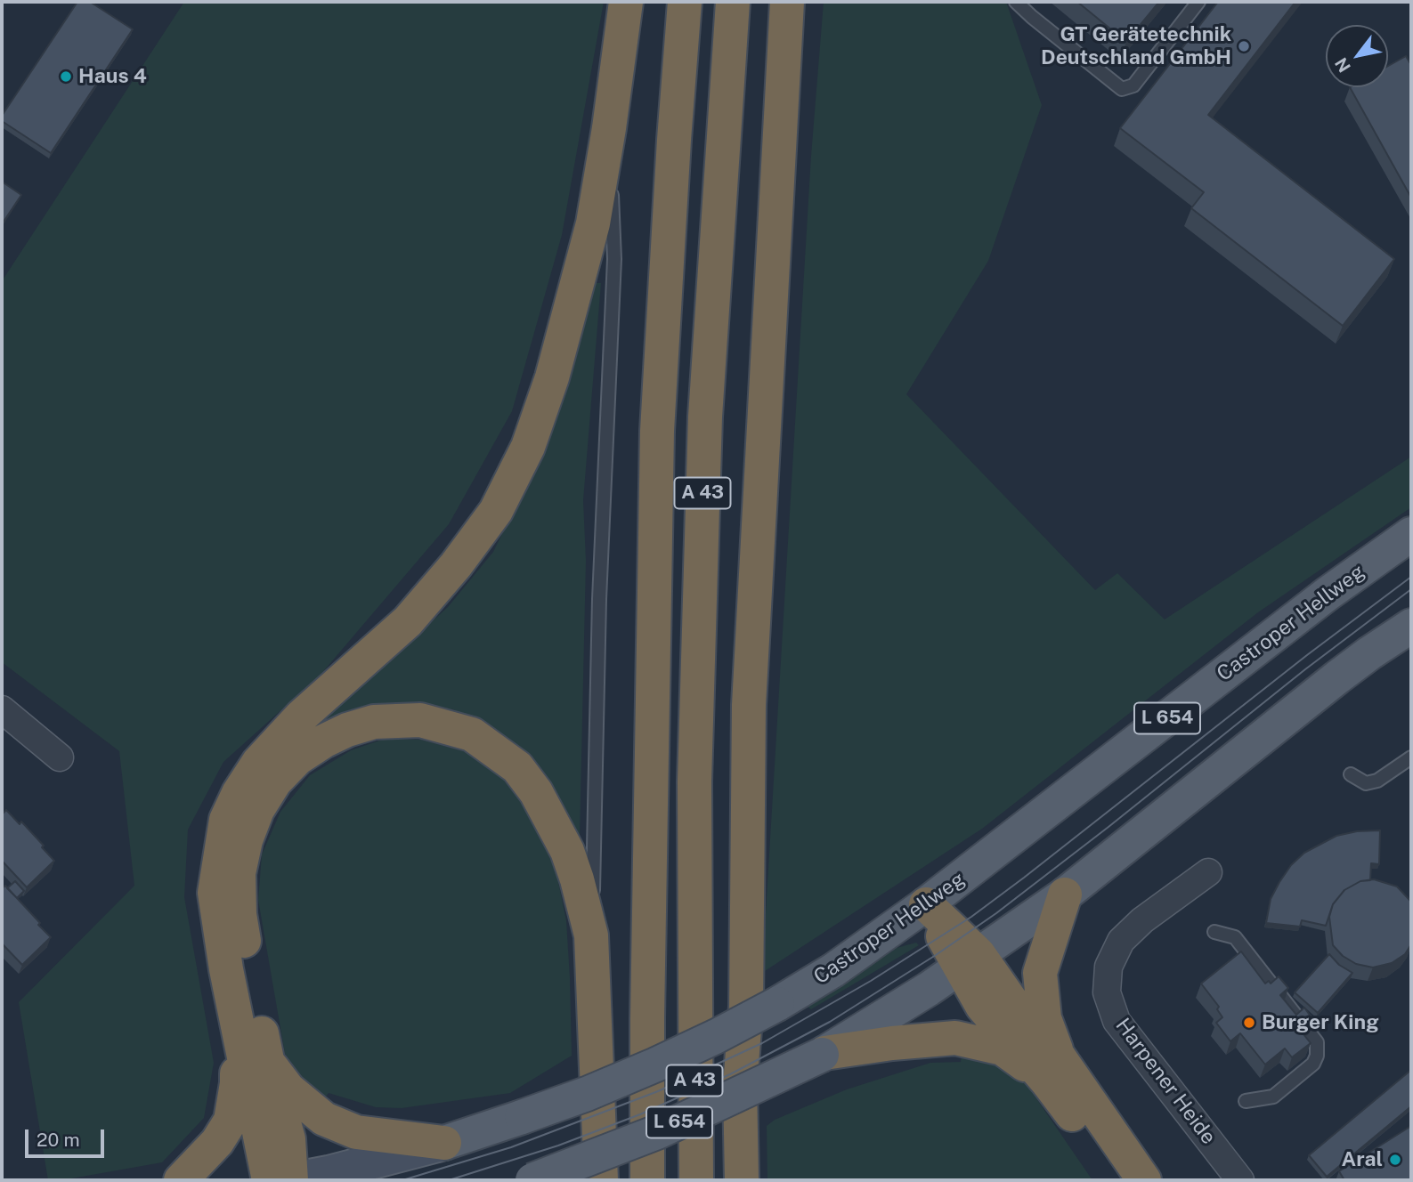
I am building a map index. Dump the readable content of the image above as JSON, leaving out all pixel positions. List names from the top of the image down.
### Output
{
  "streets": {
    "highway": ["A 43"],
    "main road": ["Castroper Hellweg", "L 654"],
    "street": ["Harpener Heide"]
  },
  "places": [
    "GT Gerätetechnik Deutschland GmbH",
    "Haus 4",
    "Burger King",
    "Aral"
  ],
  "scale_bar": "20 m",
  "north": "bottom left"
}
